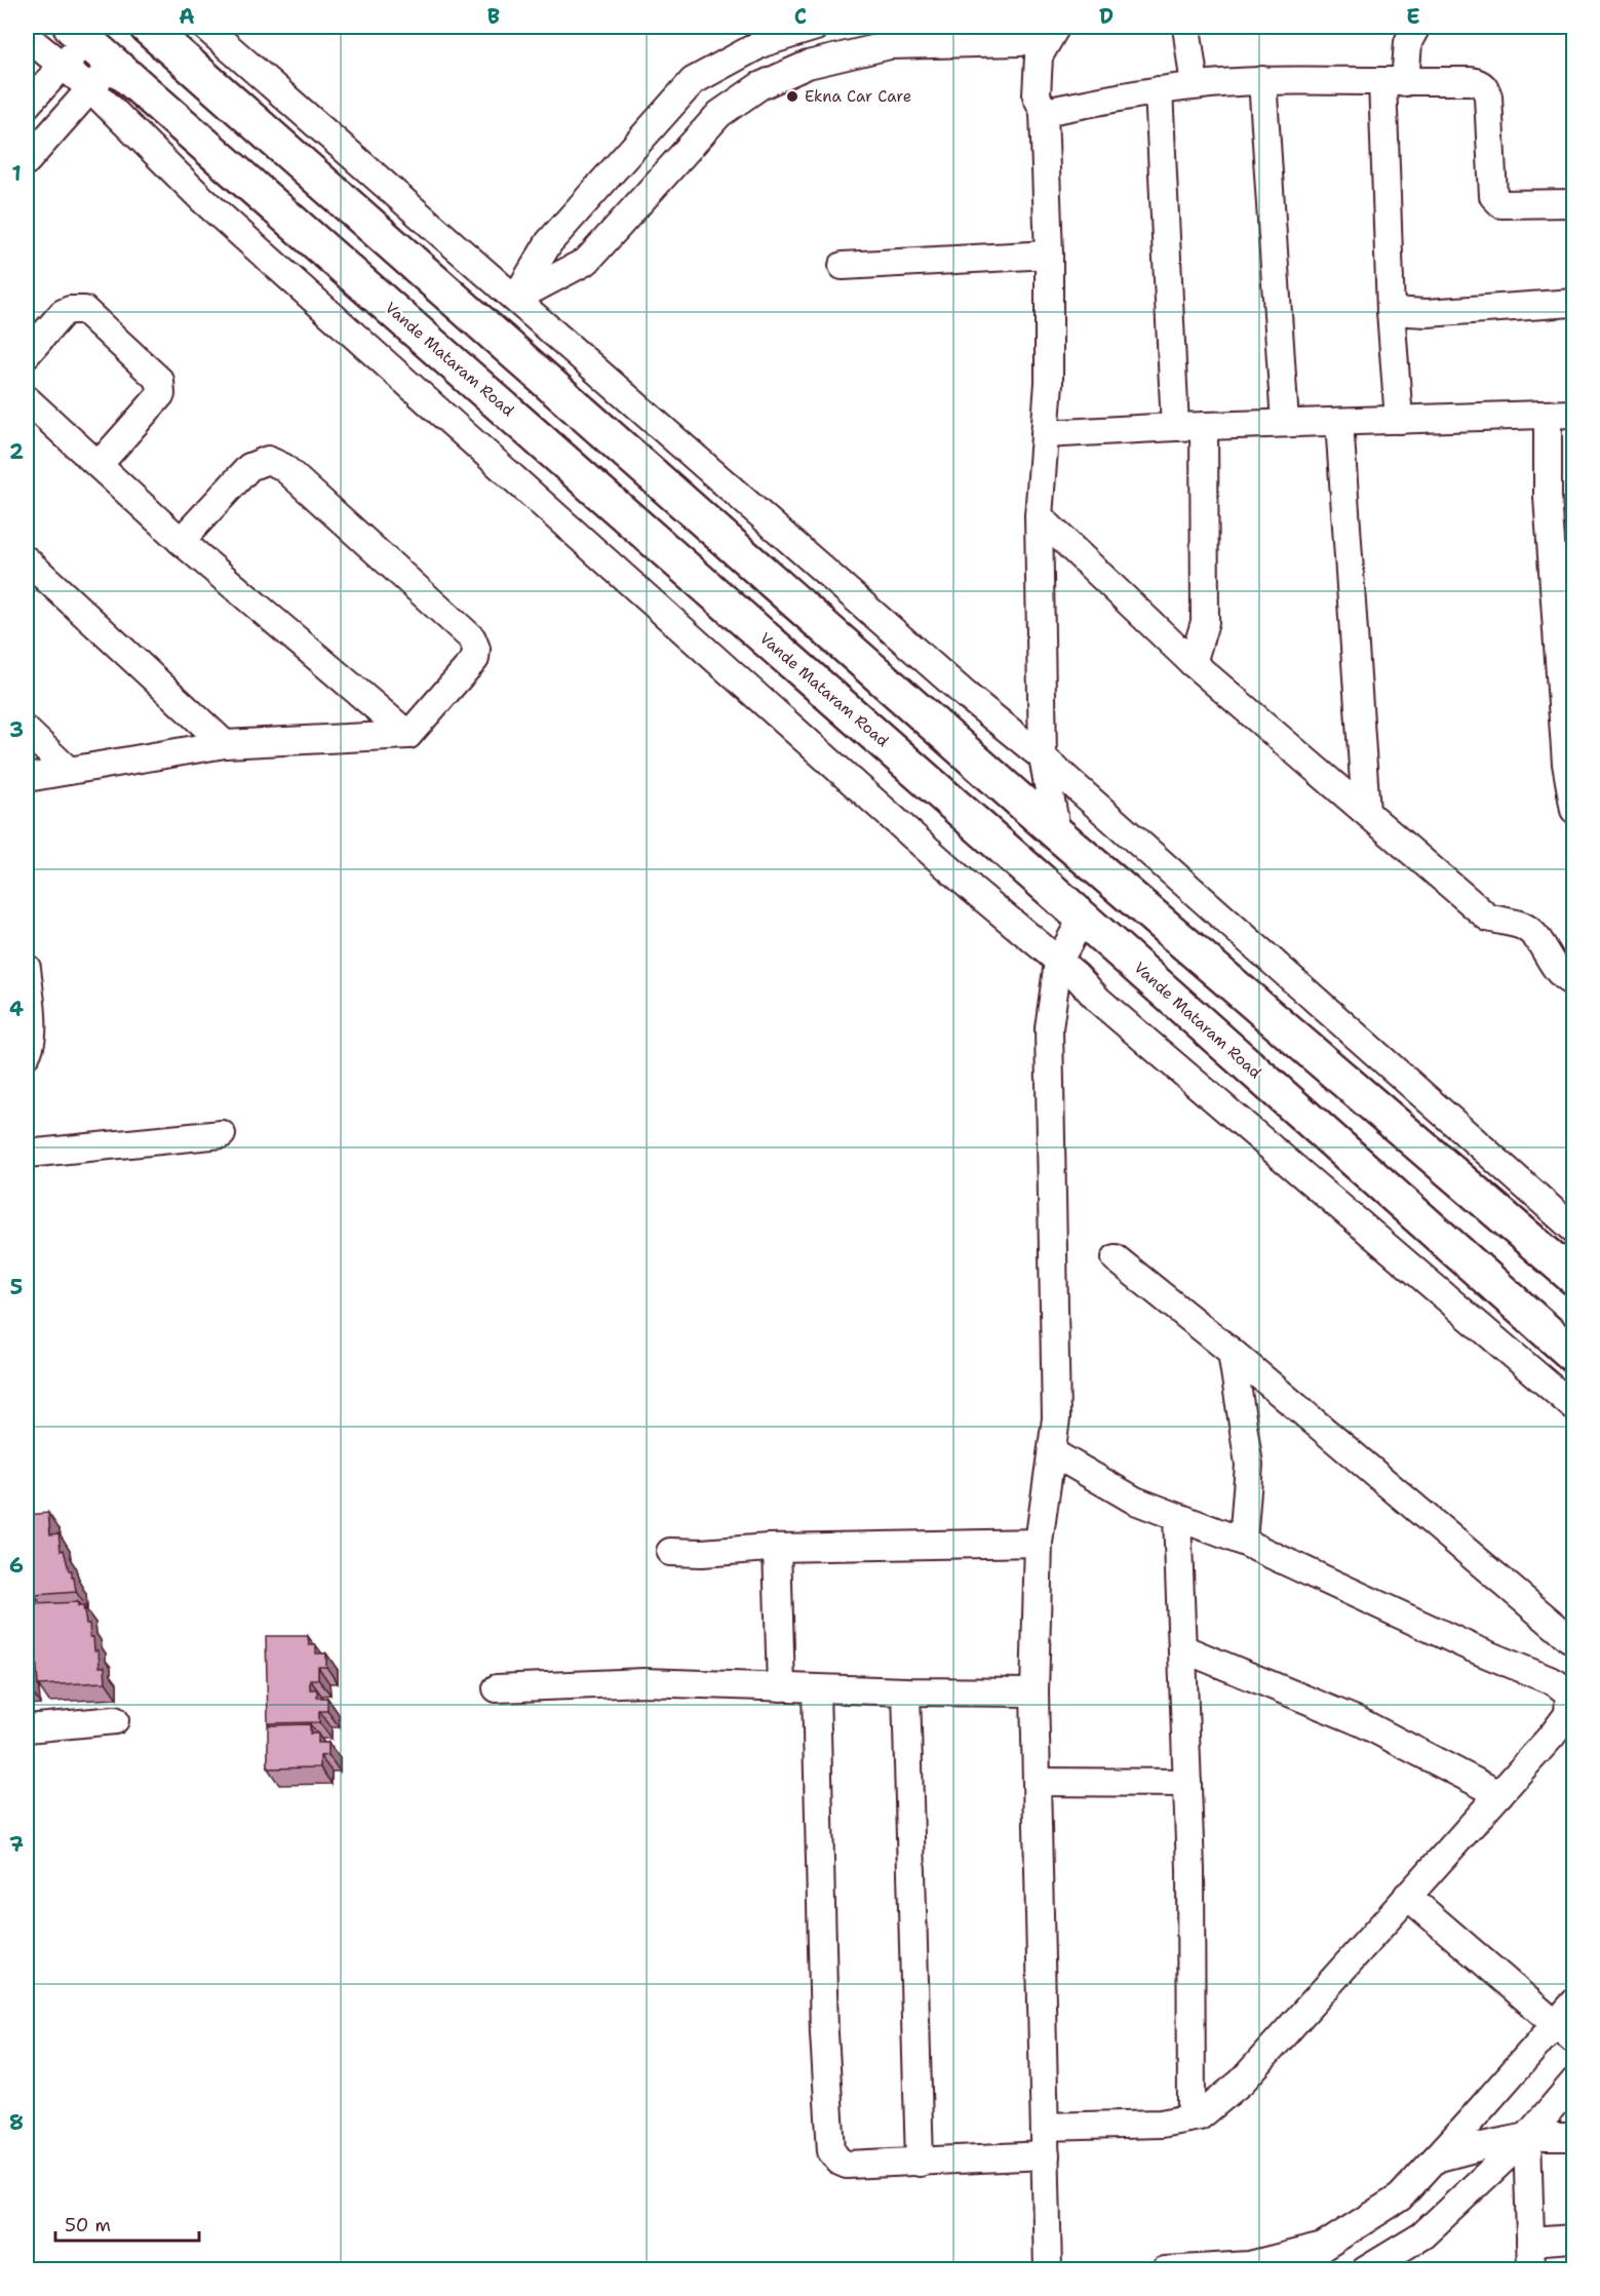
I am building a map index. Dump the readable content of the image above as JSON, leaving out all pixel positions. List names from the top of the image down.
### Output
{
  "streets": {
    "main road": ["Vande Mataram Road"]
  },
  "places": ["Ekna Car Care"],
  "scale_bar": "50 m",
  "grid": {
    "columns": [
      "A",
      "B",
      "C",
      "D",
      "E"
    ],
    "rows": [
      "1",
      "2",
      "3",
      "4",
      "5",
      "6",
      "7",
      "8"
    ]
  }
}
